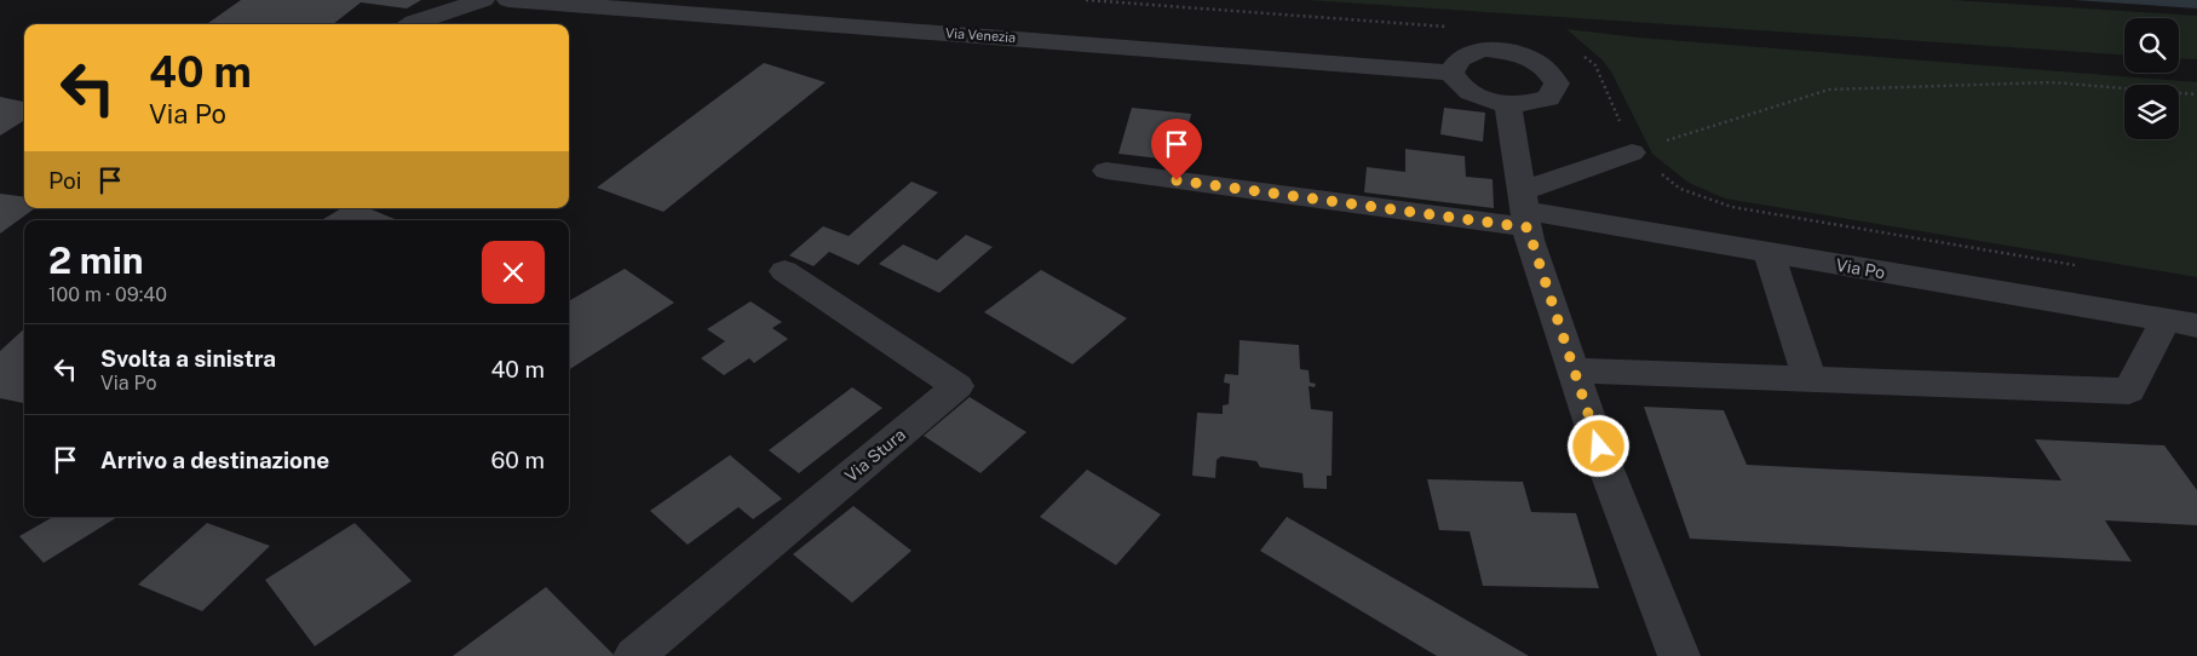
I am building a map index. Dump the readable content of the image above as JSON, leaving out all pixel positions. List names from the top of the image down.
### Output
{
  "streets": {
    "street": ["Via Venezia", "Via Po", "Via Stura"]
  },
  "page": {
    "turn": ["40 m", "Via Po"],
    "then": "Poi",
    "heading": ["2 min", "100 m · 09:40"],
    "list": [
      {
        "name": "Svolta a sinistra",
        "note": "Via Po",
        "value": "40 m"
      },
      {
        "name": "Arrivo a destinazione",
        "value": "60 m"
      }
    ]
  }
}
